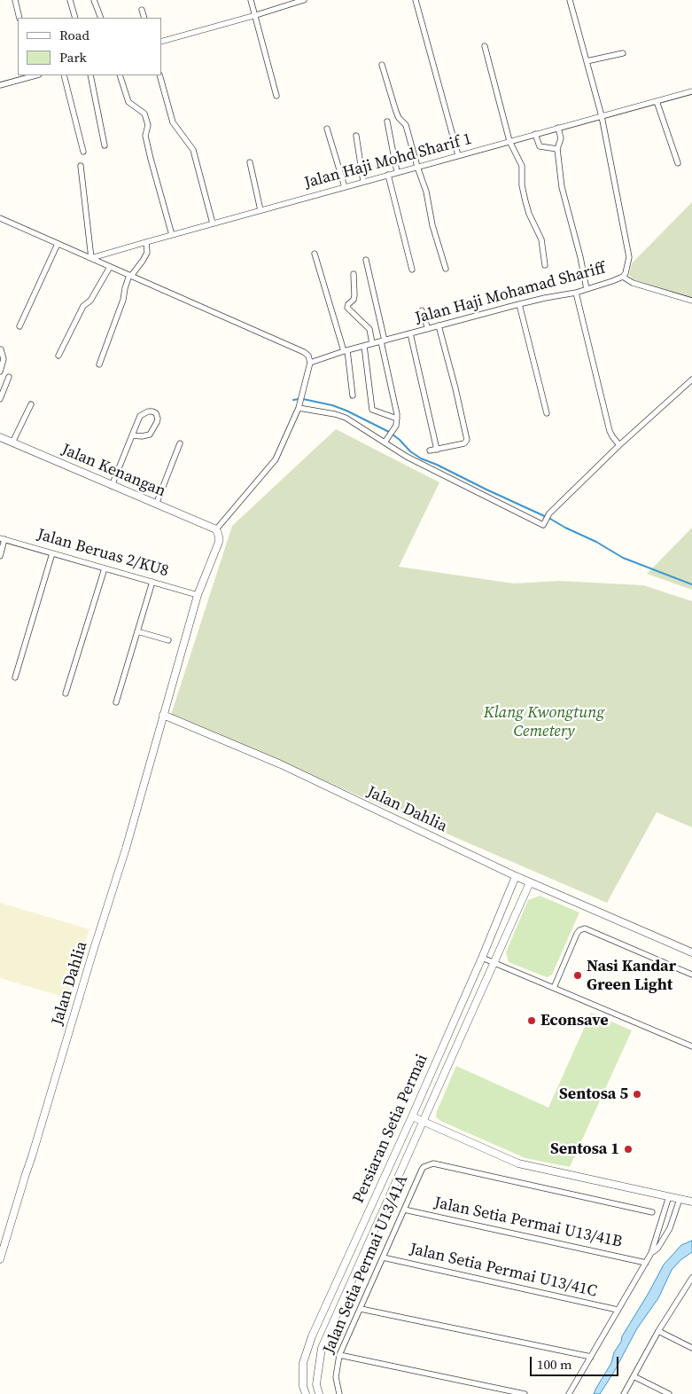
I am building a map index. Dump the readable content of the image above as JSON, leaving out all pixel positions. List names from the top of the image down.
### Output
{
  "streets": {
    "street": [
      "Jalan Haji Mohd Sharif 1",
      "Jalan Haji Mohamad Shariff",
      "Jalan Kenangan",
      "Jalan Beruas 2/KU8",
      "Jalan Dahlia",
      "Persiaran Setia Permai",
      "Jalan Setia Permai U13/41B",
      "Jalan Setia Permai U13/41A",
      "Jalan Setia Permai U13/41C"
    ]
  },
  "crossings": [
    ["Jalan Haji Mohd Sharif 1", "Jalan Haji Mohamad Shariff"],
    ["Jalan Kenangan", "Jalan Dahlia"],
    ["Jalan Beruas 2/KU8", "Jalan Dahlia"],
    ["Jalan Dahlia", "Persiaran Setia Permai"],
    ["Jalan Setia Permai U13/41B", "Jalan Setia Permai U13/41A"],
    ["Jalan Setia Permai U13/41A", "Jalan Setia Permai U13/41C"]
  ],
  "parks": ["Klang Kwongtung Cemetery"],
  "places": [
    "Nasi Kandar Green Light",
    "Econsave",
    "Sentosa 5",
    "Sentosa 1"
  ],
  "legend": ["Road", "Park"],
  "scale_bar": "100 m"
}
